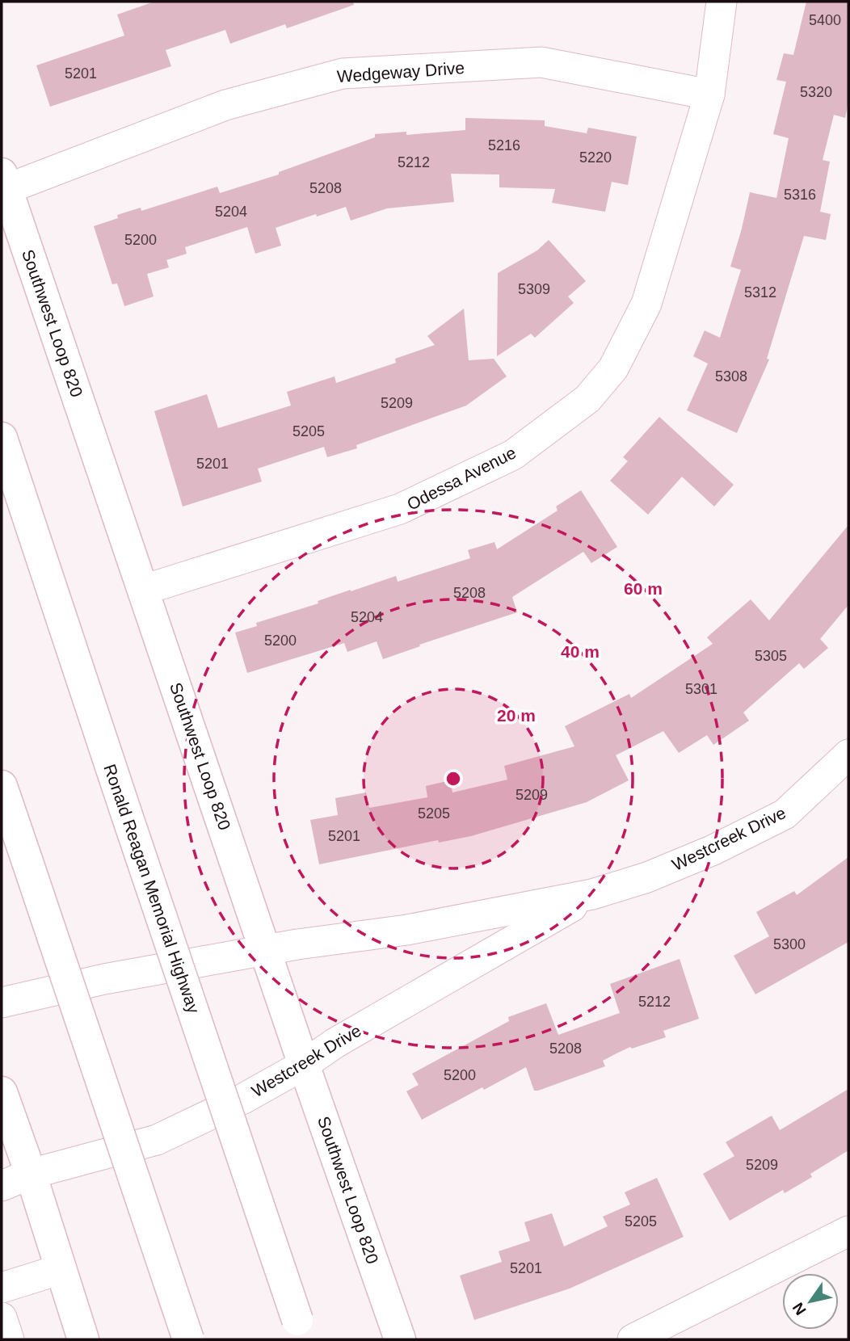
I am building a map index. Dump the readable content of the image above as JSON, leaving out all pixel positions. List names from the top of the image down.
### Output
{
  "streets": {
    "main road": ["Southwest Loop 820", "Ronald Reagan Memorial Highway"],
    "street": ["Wedgeway Drive", "Odessa Avenue", "Westcreek Drive"]
  },
  "crossings": [
    ["Wedgeway Drive", "Southwest Loop 820"],
    ["Wedgeway Drive", "Odessa Avenue"],
    ["Southwest Loop 820", "Odessa Avenue"],
    ["Southwest Loop 820", "Westcreek Drive"]
  ],
  "house_numbers": [
    "5400",
    "5201",
    "5320",
    "5216",
    "5220",
    "5212",
    "5208",
    "5316",
    "5204",
    "5200",
    "5309",
    "5312",
    "5308",
    "5209",
    "5205",
    "5201",
    "5208",
    "5204",
    "5200",
    "5305",
    "5301",
    "5209",
    "5205",
    "5201",
    "5300",
    "5212",
    "5208",
    "5200",
    "5209",
    "5205",
    "5201"
  ],
  "north": "bottom left",
  "rings": ["60 m", "40 m", "20 m"]
}
